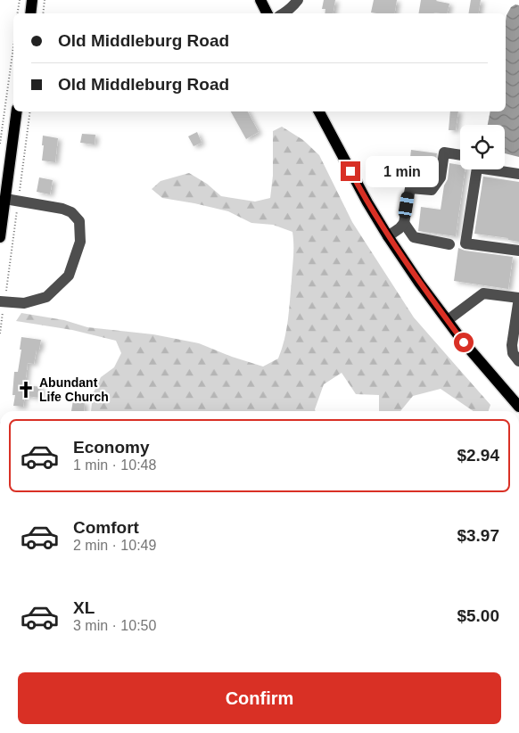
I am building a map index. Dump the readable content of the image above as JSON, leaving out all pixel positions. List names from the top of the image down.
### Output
{
  "places": {
    "church": ["Abundant Life Church"]
  },
  "page": {
    "banner": ["Old Middleburg Road", "Old Middleburg Road"],
    "bubble": "1 min",
    "list": [
      {
        "name": "Economy",
        "note": "1 min · 10:48",
        "value": "$2.94"
      },
      {
        "name": "Comfort",
        "note": "2 min · 10:49",
        "value": "$3.97"
      },
      {
        "name": "XL",
        "note": "3 min · 10:50",
        "value": "$5.00"
      }
    ],
    "buttons": "Confirm"
  }
}
